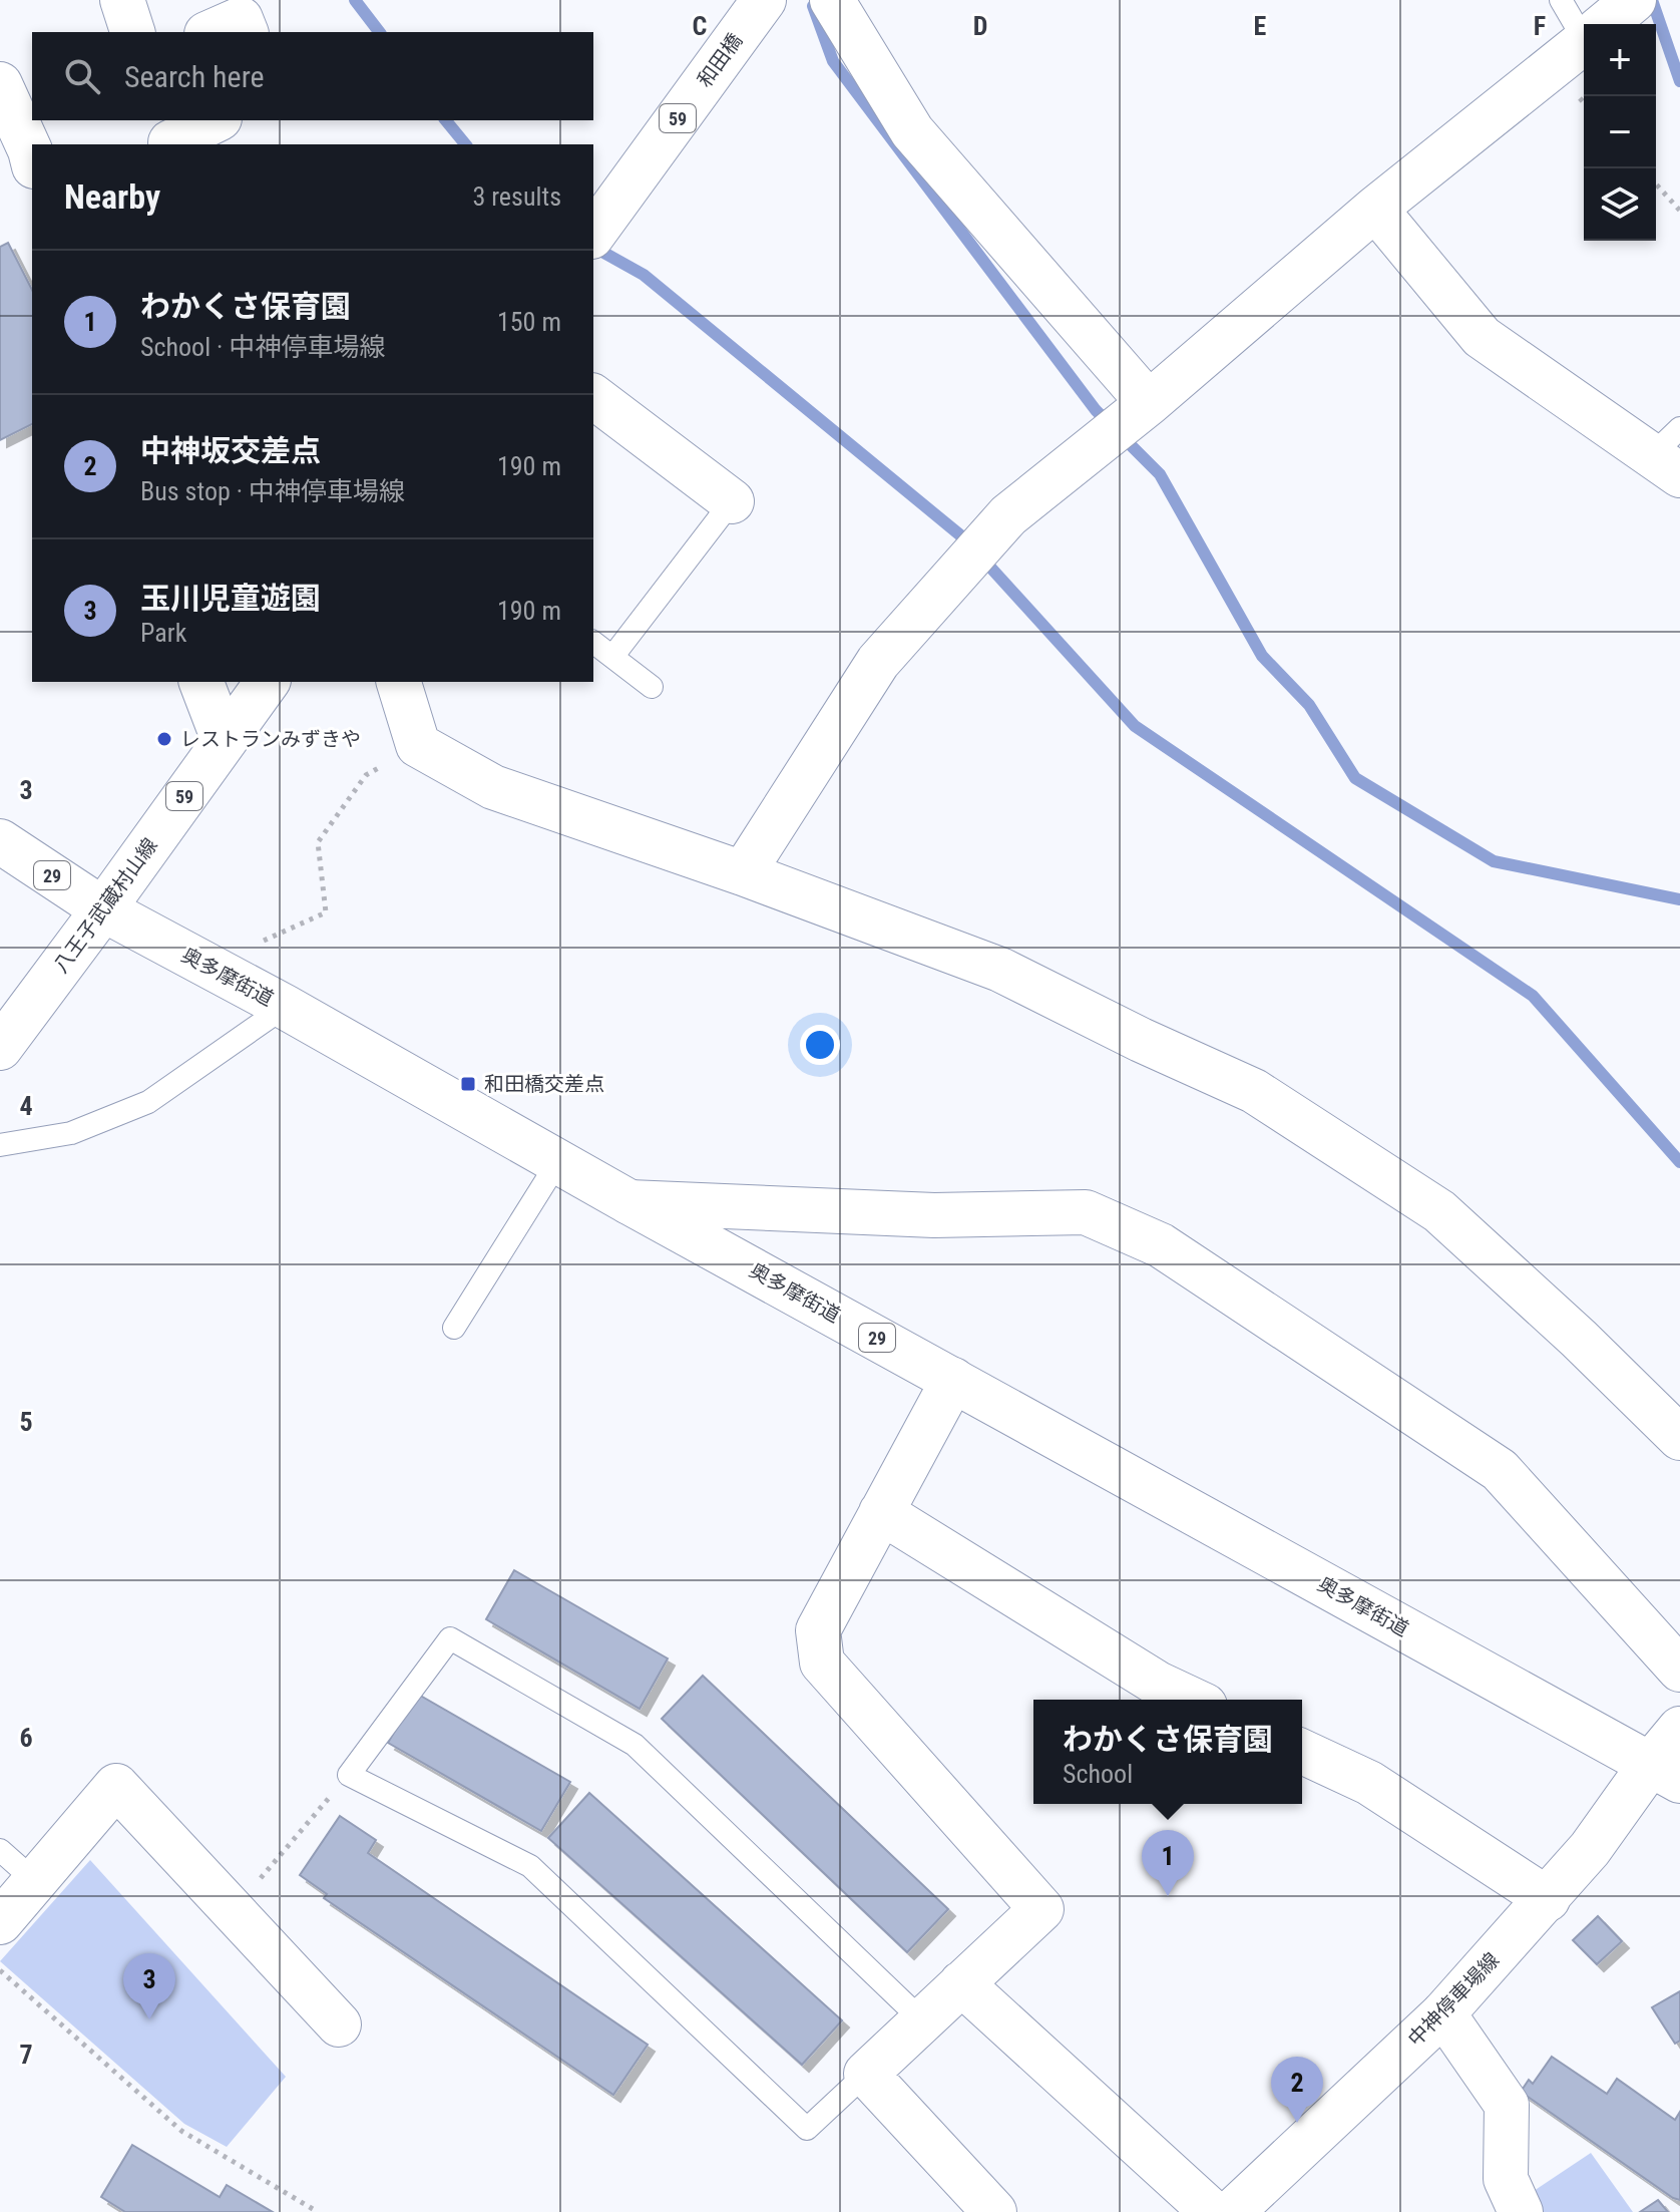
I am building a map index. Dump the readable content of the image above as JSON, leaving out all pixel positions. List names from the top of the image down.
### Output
{
  "streets": {
    "street": [
      "和田橋",
      "59",
      "29",
      "八王子武蔵村山線",
      "奥多摩街道",
      "中神停車場線"
    ]
  },
  "crossings": [
    ["八王子武蔵村山線", "奥多摩街道"],
    ["奥多摩街道", "中神停車場線"]
  ],
  "places": {
    "other": ["レストランみずきや"],
    "transit": ["和田橋交差点"]
  },
  "page": {
    "map_buttons": ["+", "−"],
    "search": "Search here",
    "heading": ["Nearby", "3 results"],
    "list": [
      {
        "mark": "1",
        "name": "わかくさ保育園",
        "note": "School · 中神停車場線",
        "value": "150 m"
      },
      {
        "mark": "2",
        "name": "中神坂交差点",
        "note": "Bus stop · 中神停車場線",
        "value": "190 m"
      },
      {
        "mark": "3",
        "name": "玉川児童遊園",
        "note": "Park",
        "value": "190 m"
      }
    ],
    "popup": ["わかくさ保育園", "School"],
    "pins": ["1", "3", "2"]
  },
  "grid": {
    "columns": [
      "C",
      "D",
      "E",
      "F"
    ],
    "rows": [
      "3",
      "4",
      "5",
      "6",
      "7"
    ]
  }
}
